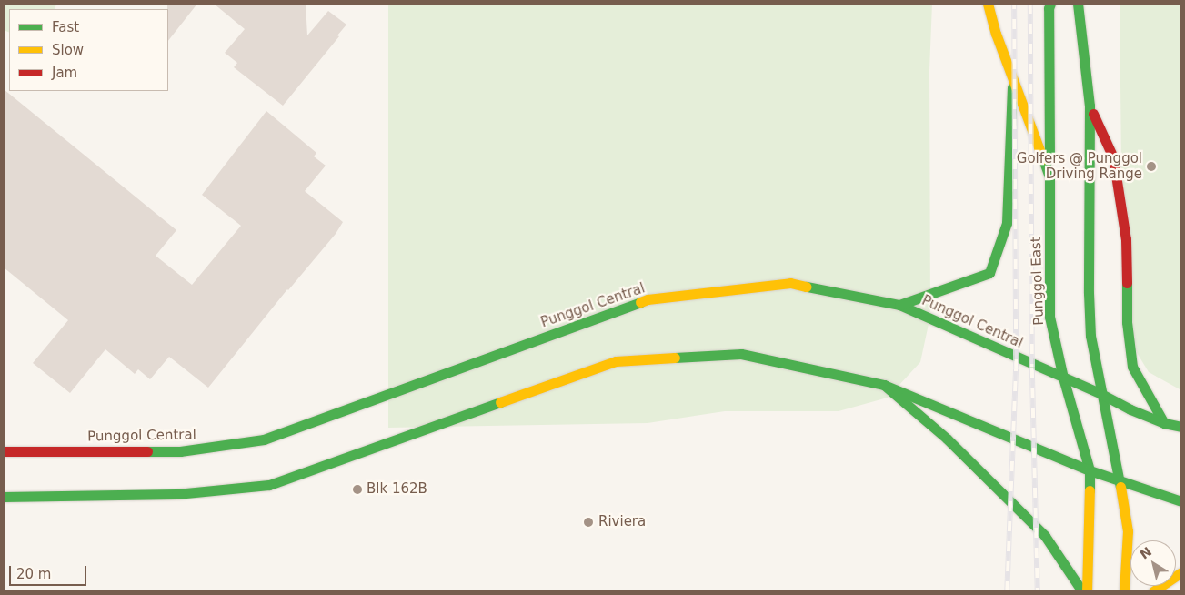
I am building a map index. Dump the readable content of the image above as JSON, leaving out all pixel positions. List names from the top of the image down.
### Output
{
  "streets": {
    "main road": ["Punggol East", "Punggol Central"]
  },
  "crossings": [
    ["Punggol East", "Punggol Central"]
  ],
  "places": ["Golfers @ Punggol Driving Range", "Blk 162B", "Riviera"],
  "legend": ["Fast", "Slow", "Jam"],
  "scale_bar": "20 m",
  "north": "top left"
}
